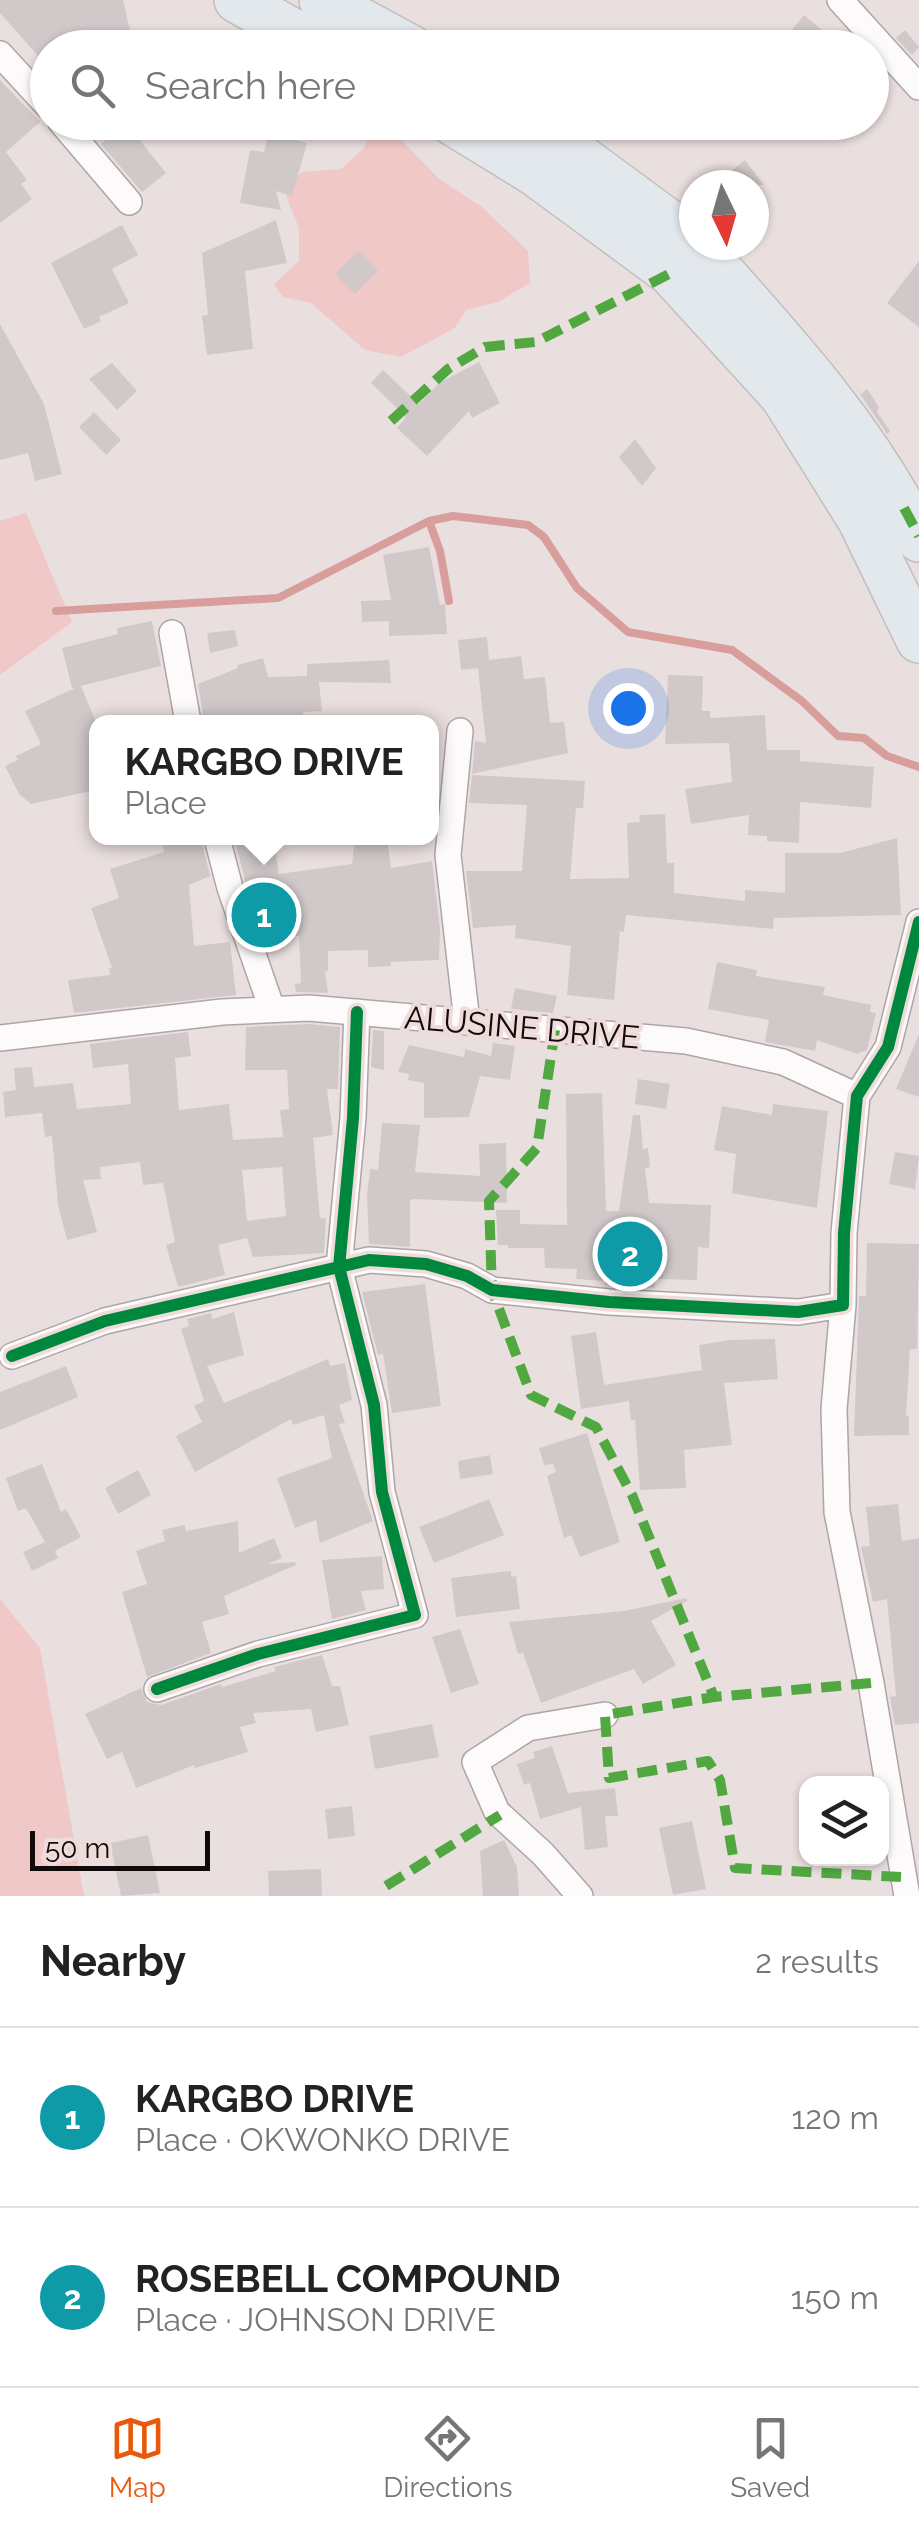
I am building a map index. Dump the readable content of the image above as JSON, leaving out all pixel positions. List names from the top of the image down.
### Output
{
  "streets": {
    "street": ["ALUSINE DRIVE"]
  },
  "scale_bar": "50 m",
  "north": "bottom",
  "page": {
    "search": "Search here",
    "popup": ["KARGBO DRIVE", "Place"],
    "pins": ["1", "2"],
    "scale": "50 m",
    "heading": ["Nearby", "2 results"],
    "list": [
      {
        "mark": "1",
        "name": "KARGBO DRIVE",
        "note": "Place · OKWONKO DRIVE",
        "value": "120 m"
      },
      {
        "mark": "2",
        "name": "ROSEBELL COMPOUND",
        "note": "Place · JOHNSON DRIVE",
        "value": "150 m"
      }
    ],
    "nav": ["Map", "Directions", "Saved"]
  }
}
